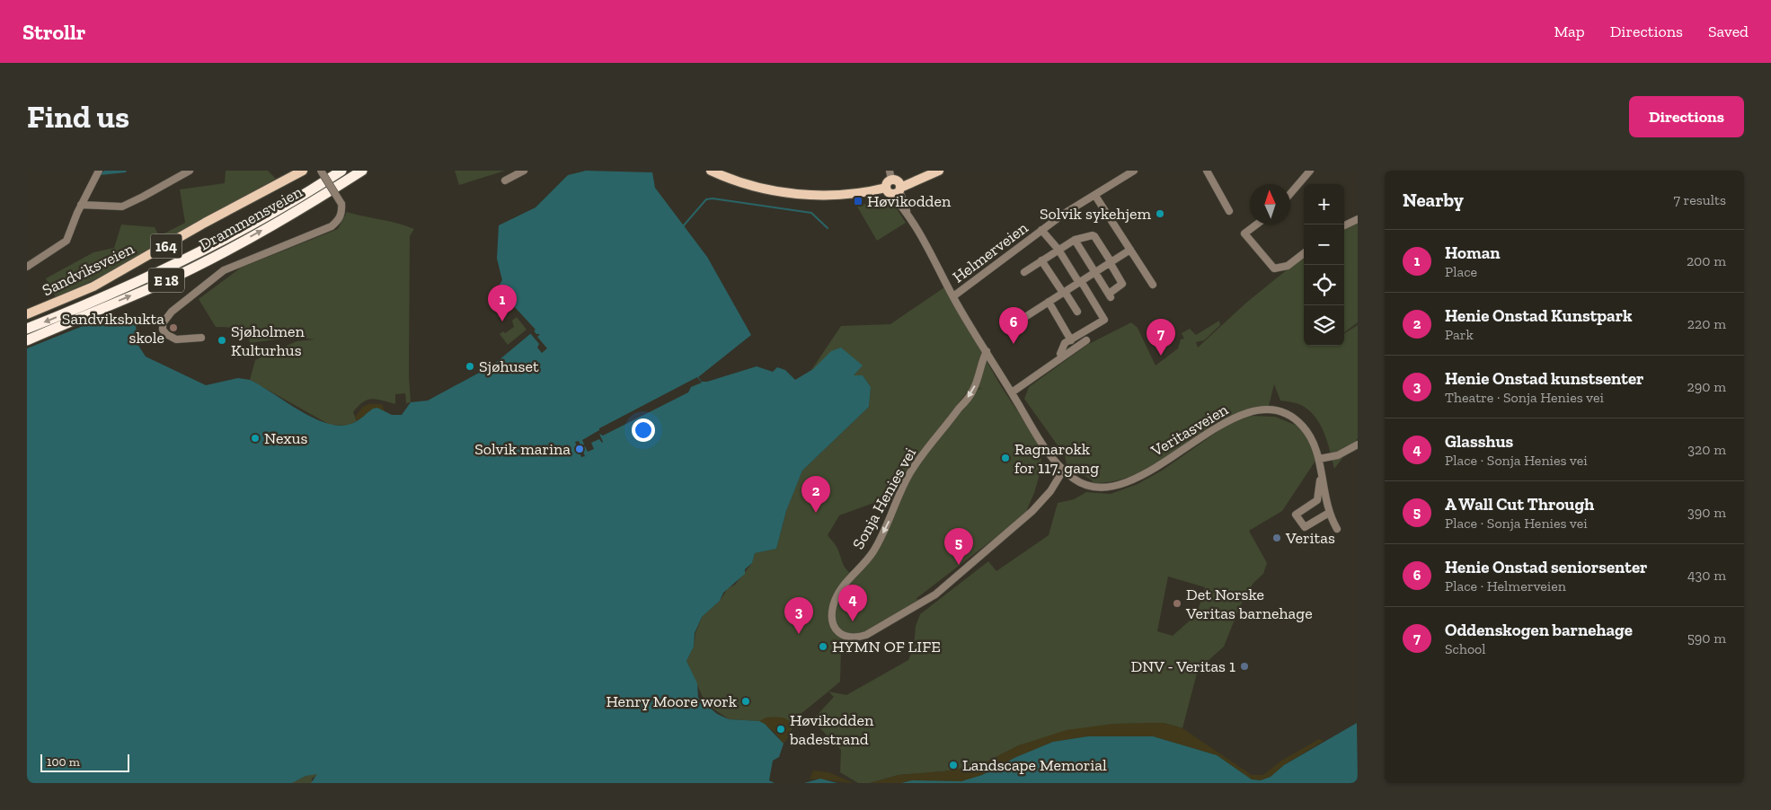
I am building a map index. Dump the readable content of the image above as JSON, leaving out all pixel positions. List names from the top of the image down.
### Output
{
  "streets": {
    "highway": ["Drammensveien", "E 18"],
    "main road": ["164", "Sandviksveien"],
    "street": ["Helmerveien", "Veritasveien", "Sonja Henies vei"]
  },
  "crossings": [
    ["Veritasveien", "Sonja Henies vei"]
  ],
  "places": {
    "transit": ["Høvikodden"],
    "other": [
      "Solvik sykehjem",
      "Sandviksbukta skole",
      "Sjøholmen Kulturhus",
      "Sjøhuset",
      "Nexus",
      "Solvik marina",
      "Ragnarokk for 117. gang",
      "Veritas",
      "Det Norske Veritas barnehage",
      "HYMN OF LIFE",
      "DNV - Veritas 1",
      "Henry Moore work",
      "Høvikodden badestrand",
      "Landscape Memorial"
    ]
  },
  "scale_bar": "100 m",
  "north": "top",
  "page": {
    "header": "Strollr",
    "nav": ["Map", "Directions", "Saved"],
    "buttons": "Directions",
    "title": "Find us",
    "heading": ["Nearby", "7 results"],
    "map_buttons": ["+", "−"],
    "list": [
      {
        "mark": "1",
        "name": "Homan",
        "note": "Place",
        "value": "200 m"
      },
      {
        "mark": "2",
        "name": "Henie Onstad Kunstpark",
        "note": "Park",
        "value": "220 m"
      },
      {
        "mark": "3",
        "name": "Henie Onstad kunstsenter",
        "note": "Theatre · Sonja Henies vei",
        "value": "290 m"
      },
      {
        "mark": "4",
        "name": "Glasshus",
        "note": "Place · Sonja Henies vei",
        "value": "320 m"
      },
      {
        "mark": "5",
        "name": "A Wall Cut Through",
        "note": "Place · Sonja Henies vei",
        "value": "390 m"
      },
      {
        "mark": "6",
        "name": "Henie Onstad seniorsenter",
        "note": "Place · Helmerveien",
        "value": "430 m"
      },
      {
        "mark": "7",
        "name": "Oddenskogen barnehage",
        "note": "School",
        "value": "590 m"
      }
    ],
    "pins": [
      "1",
      "6",
      "7",
      "2",
      "5",
      "4",
      "3"
    ],
    "scale": "100 m"
  }
}
